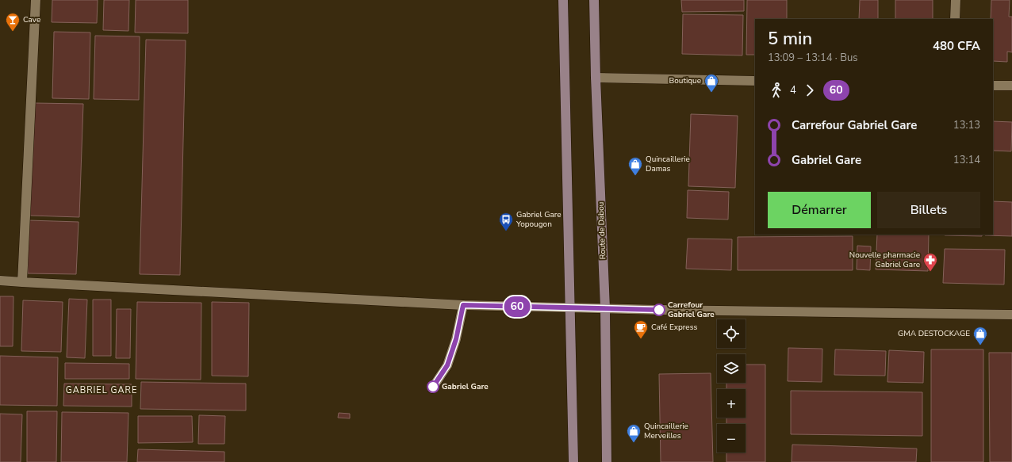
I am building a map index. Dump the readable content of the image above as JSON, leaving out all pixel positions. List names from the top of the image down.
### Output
{
  "streets": {
    "street": ["Route de Dabou"]
  },
  "districts": ["GABRIEL GARE"],
  "places": {
    "bar": ["Cave"],
    "shop": [
      "Boutique",
      "Quincaillerie Damas",
      "GMA DESTOCKAGE",
      "Quincaillerie Merveilles"
    ],
    "bus stop": ["Gabriel Gare Yopougon"],
    "pharmacy": ["Nouvelle pharmacie Gabriel Gare"],
    "other": ["Carrefour Gabriel Gare", "Gabriel Gare"],
    "cafe": ["Café Express"]
  },
  "lines": ["bus line 60"],
  "page": {
    "on_map": "60",
    "heading": ["5 min", "13:09 – 13:14 · Bus", "480 CFA"],
    "legs": ["4", "60"],
    "list": [
      {
        "name": "Carrefour Gabriel Gare",
        "value": "13:13"
      },
      {
        "name": "Gabriel Gare",
        "value": "13:14"
      }
    ],
    "buttons": ["Démarrer", "Billets"],
    "map_buttons": ["+", "−"]
  }
}
